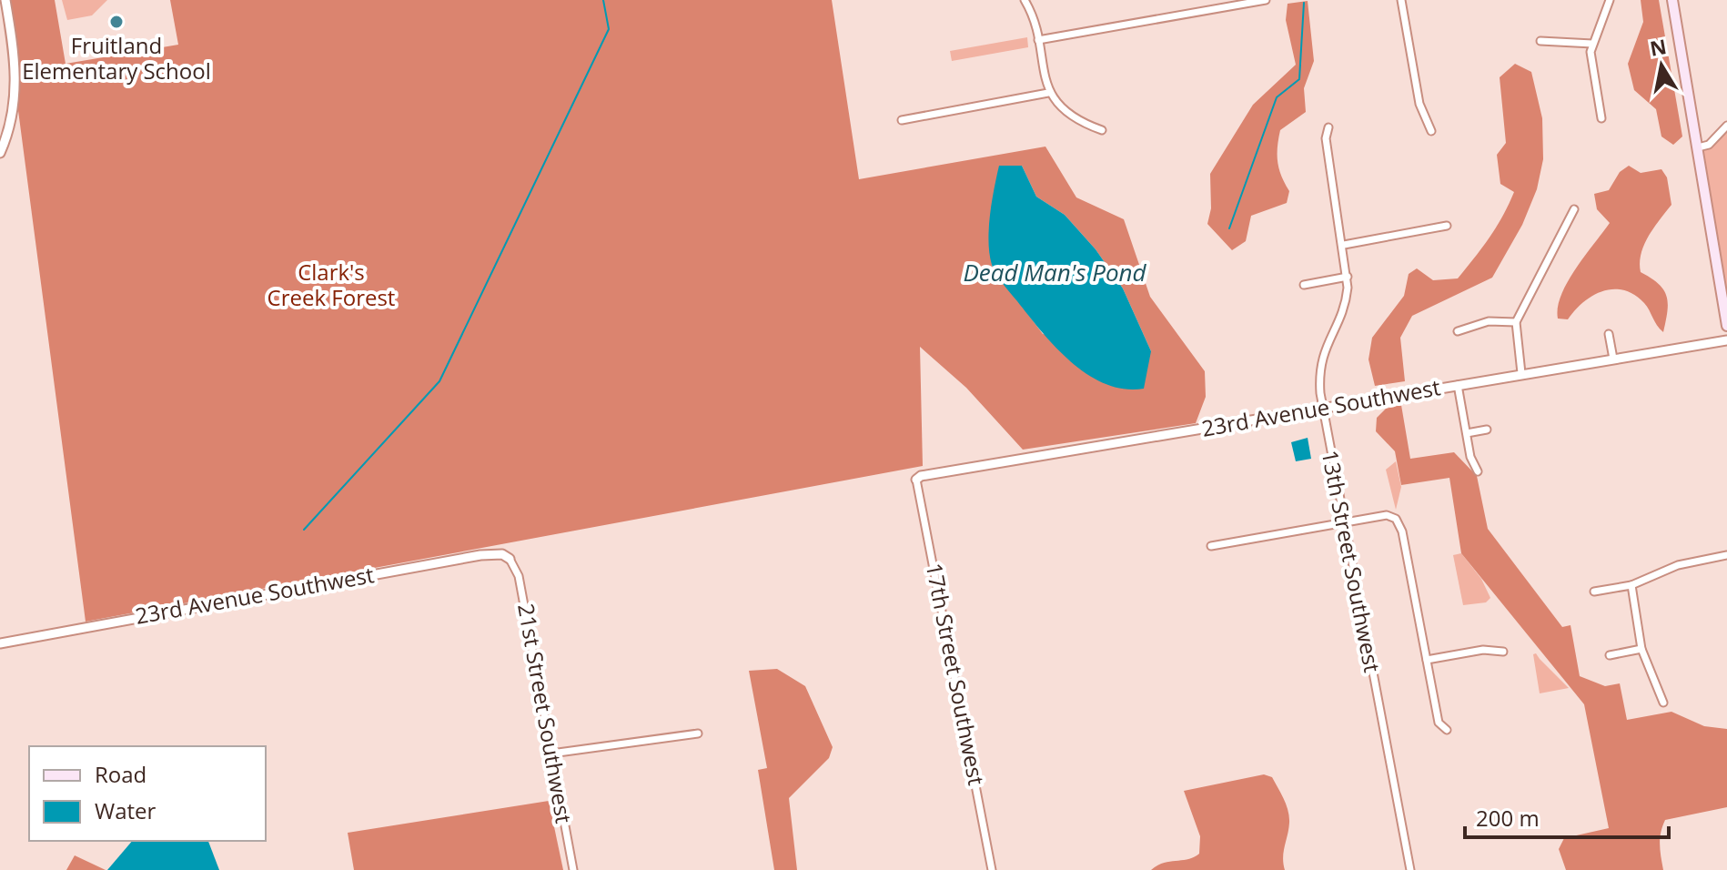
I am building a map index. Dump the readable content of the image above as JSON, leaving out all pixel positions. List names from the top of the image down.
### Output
{
  "streets": {
    "street": [
      "23rd Avenue Southwest",
      "13th Street Southwest",
      "17th Street Southwest",
      "21st Street Southwest"
    ]
  },
  "crossings": [
    ["23rd Avenue Southwest", "13th Street Southwest"],
    ["23rd Avenue Southwest", "17th Street Southwest"],
    ["23rd Avenue Southwest", "21st Street Southwest"]
  ],
  "water": ["Dead Man's Pond"],
  "parks": ["Clark's Creek Forest"],
  "places": ["Fruitland Elementary School"],
  "legend": ["Road", "Water"],
  "scale_bar": "200 m",
  "north": "top"
}
